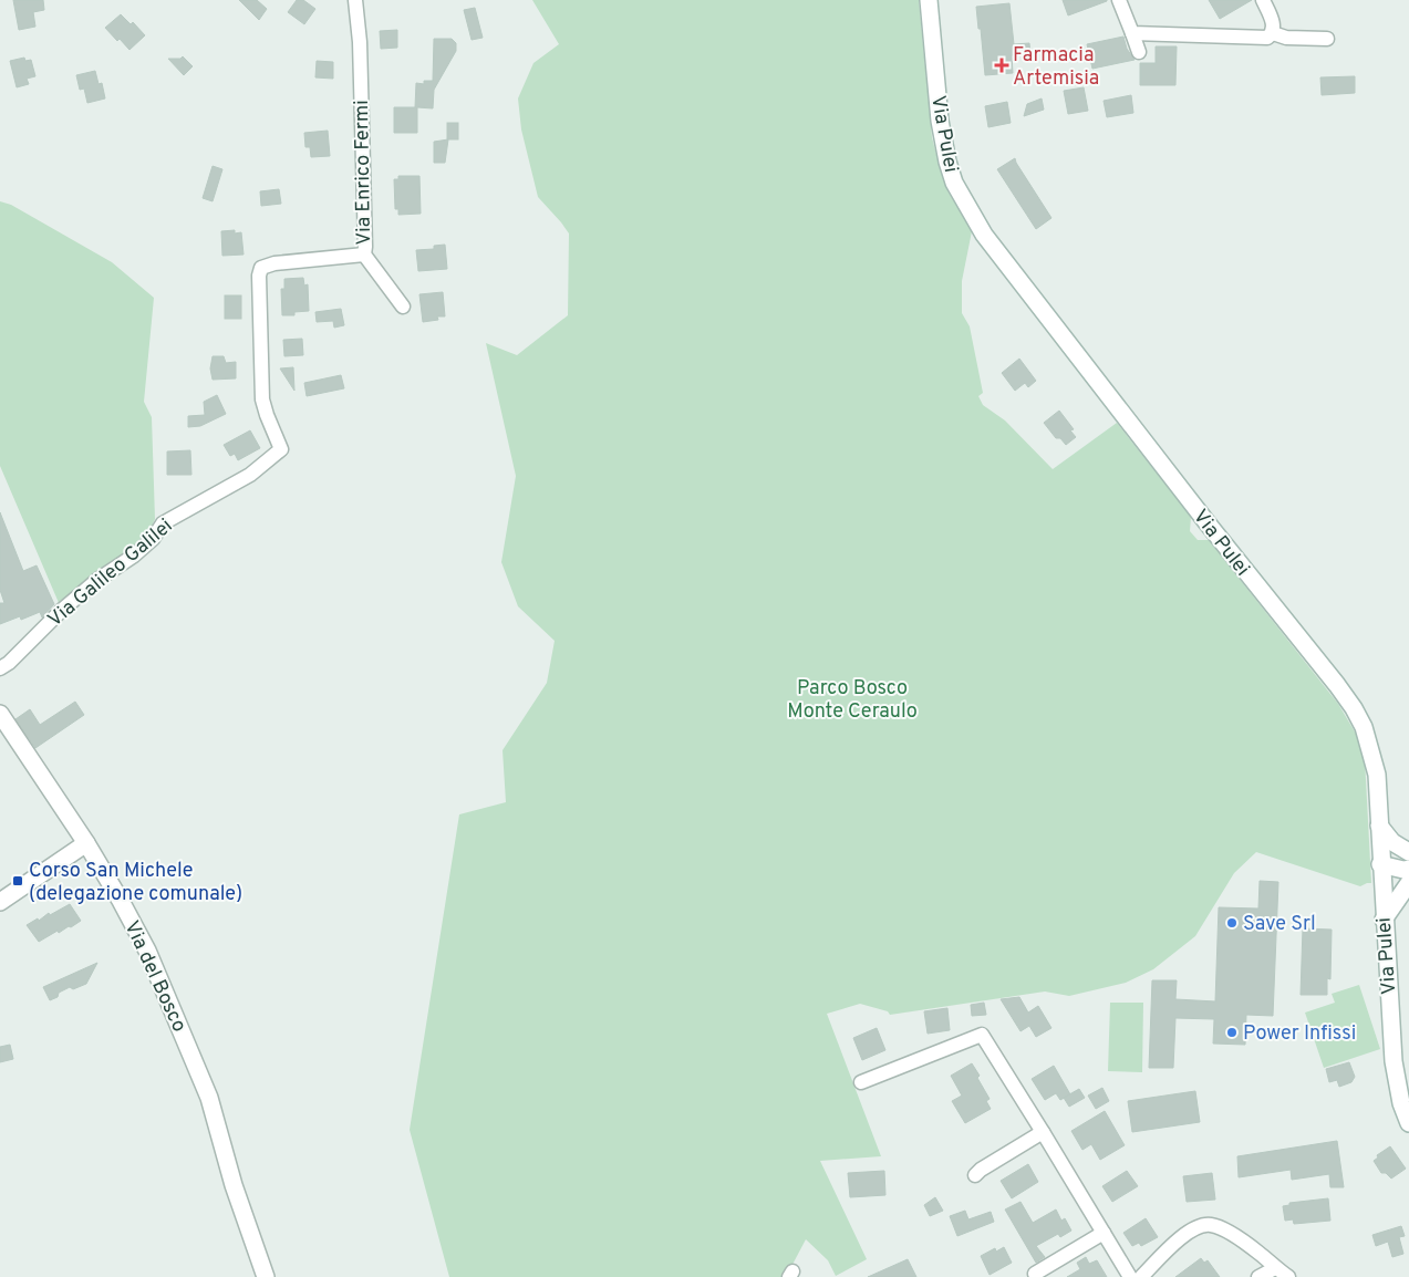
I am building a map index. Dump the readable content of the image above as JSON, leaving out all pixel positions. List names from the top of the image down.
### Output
{
  "streets": {
    "main road": ["Via Pulei", "Via del Bosco"],
    "street": ["Via Enrico Fermi", "Via Galileo Galilei"]
  },
  "crossings": [
    ["Via Enrico Fermi", "Via Galileo Galilei"]
  ],
  "parks": ["Parco Bosco Monte Ceraulo"],
  "places": {
    "health": ["Farmacia Artemisia"],
    "transit": ["Corso San Michele (delegazione comunale)"],
    "other": ["Save Srl", "Power Infissi"]
  }
}
